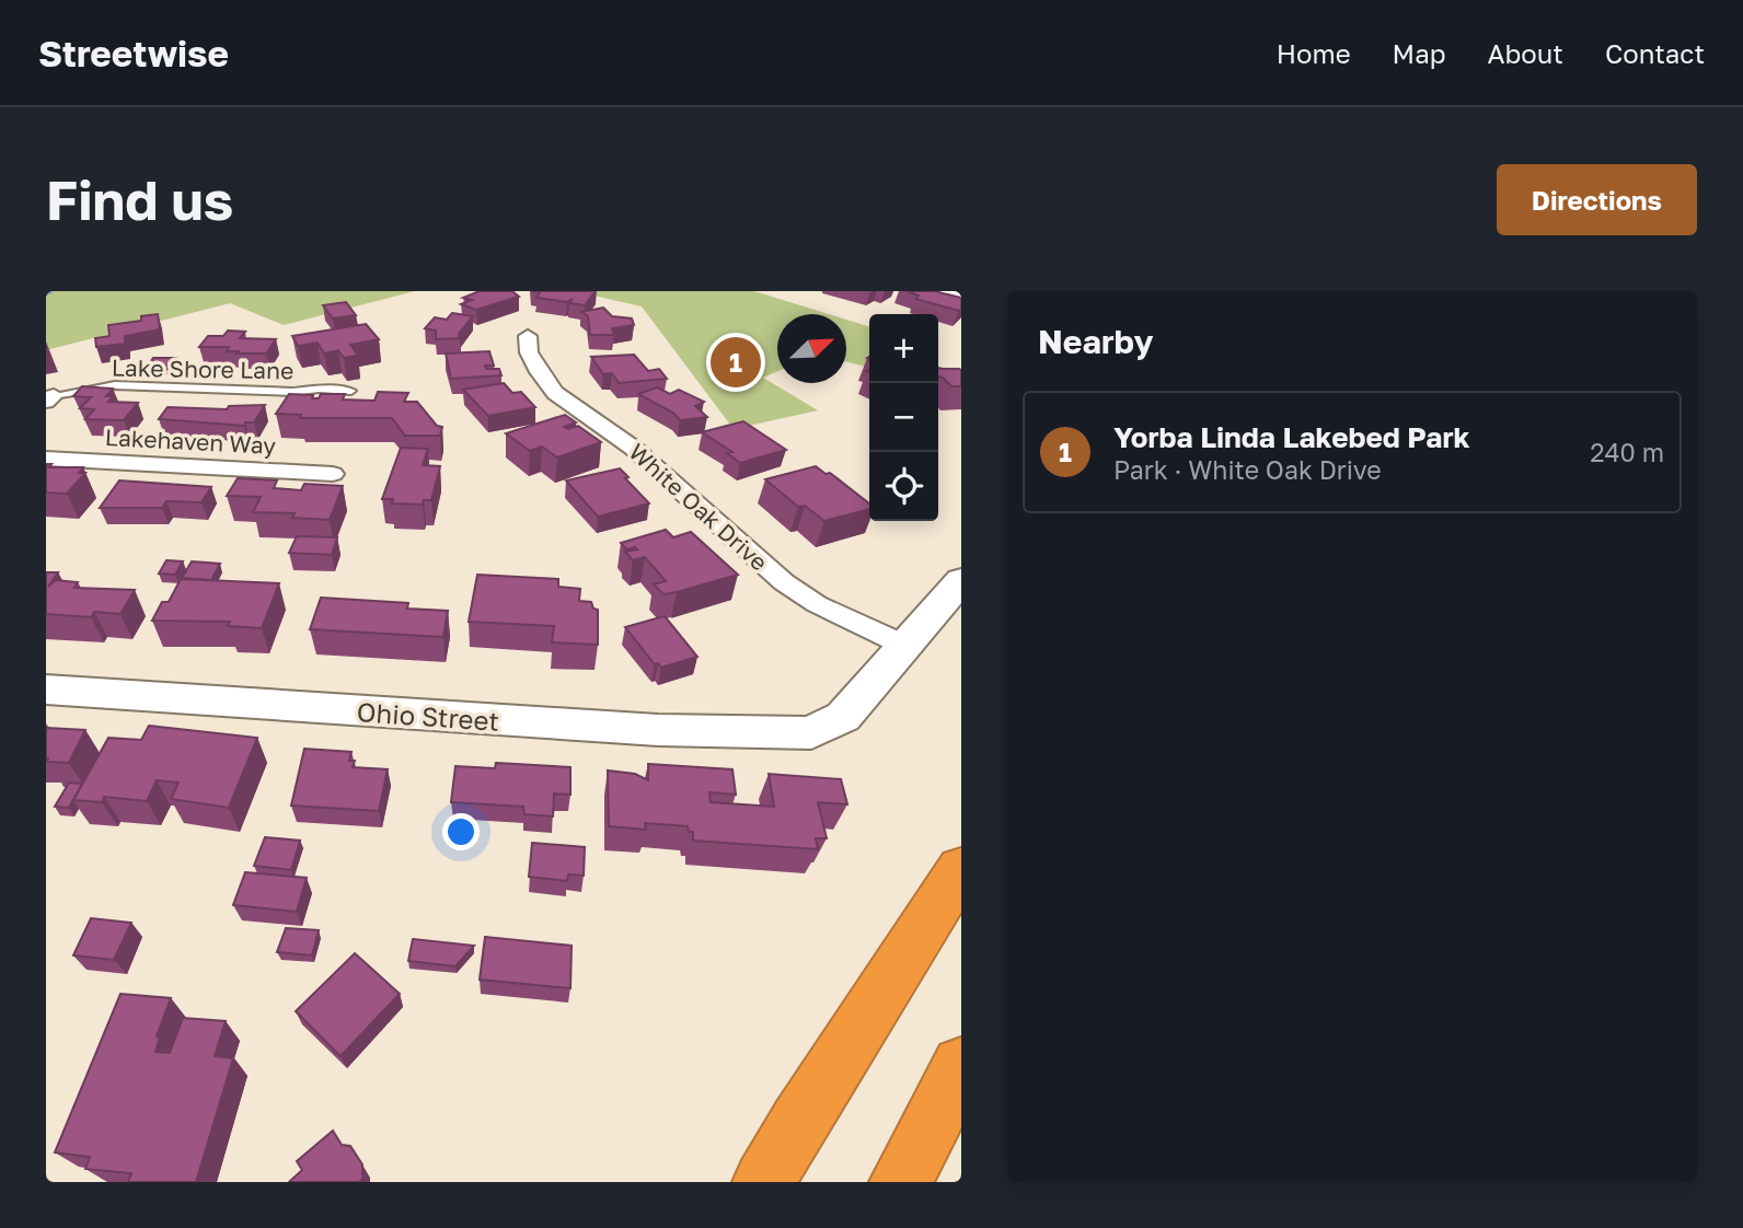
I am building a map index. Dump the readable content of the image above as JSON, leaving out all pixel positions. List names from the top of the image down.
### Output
{
  "streets": {
    "street": ["Lakehaven Way", "White Oak Drive", "Ohio Street"],
    "lane": ["Lake Shore Lane"]
  },
  "crossings": [
    ["White Oak Drive", "Ohio Street"]
  ],
  "north": "top right",
  "page": {
    "header": "Streetwise",
    "nav": [
      "Home",
      "Map",
      "About",
      "Contact"
    ],
    "buttons": "Directions",
    "title": "Find us",
    "heading": "Nearby",
    "map_buttons": ["+", "−"],
    "pins": "1",
    "list": [
      {
        "mark": "1",
        "name": "Yorba Linda Lakebed Park",
        "note": "Park · White Oak Drive",
        "value": "240 m"
      }
    ]
  }
}
